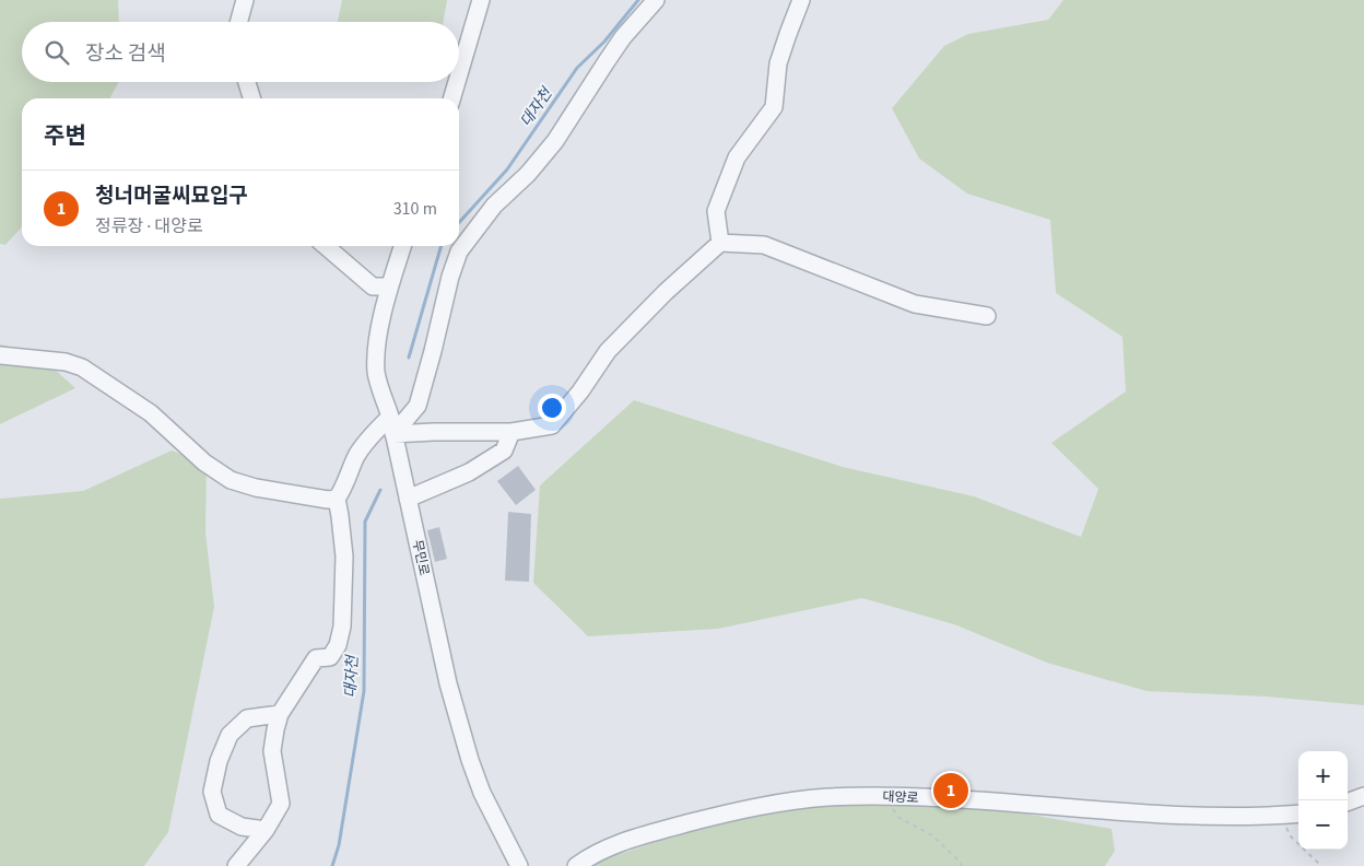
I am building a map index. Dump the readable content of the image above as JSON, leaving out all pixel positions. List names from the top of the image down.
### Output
{
  "streets": {
    "street": ["무민로", "대양로"]
  },
  "water": ["대자천"],
  "page": {
    "search": "장소 검색",
    "heading": "주변",
    "list": [
      {
        "mark": "1",
        "name": "청너머굴씨묘입구",
        "note": "정류장 · 대양로",
        "value": "310 m"
      }
    ],
    "map_buttons": ["+", "−"],
    "pins": "1"
  }
}
